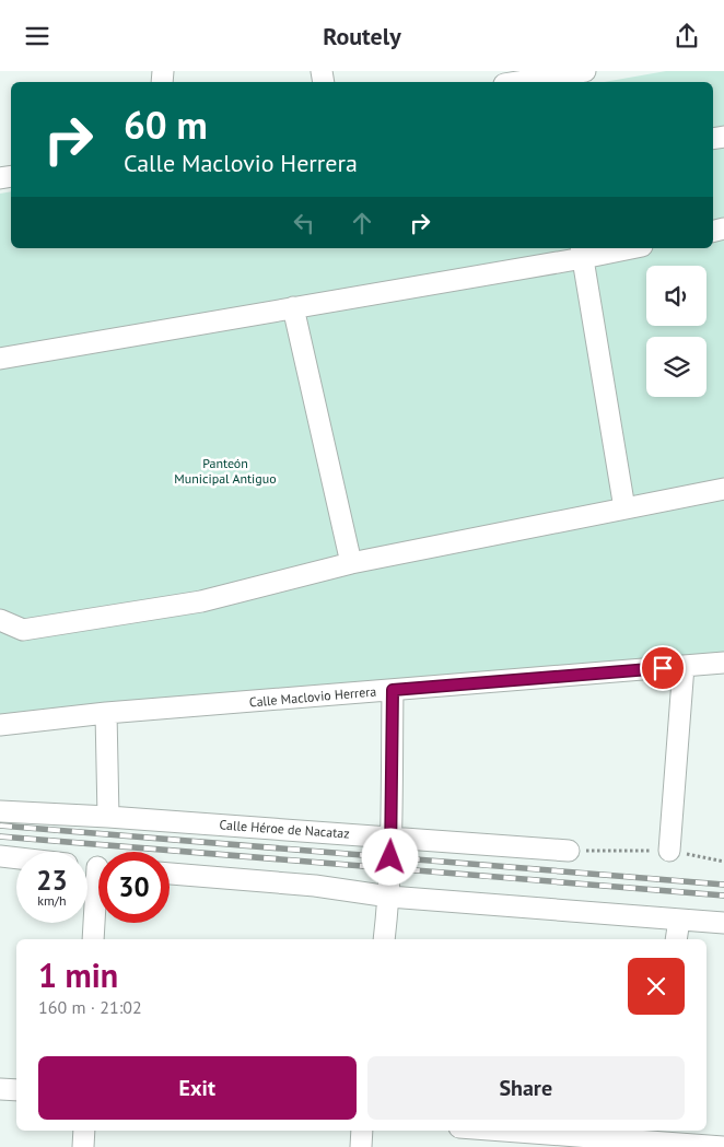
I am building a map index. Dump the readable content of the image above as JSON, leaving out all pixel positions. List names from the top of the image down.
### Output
{
  "streets": {
    "street": ["Calle Maclovio Herrera", "Calle Héroe de Nacataz"]
  },
  "parks": ["Panteón Municipal Antiguo"],
  "page": {
    "header": "Routely",
    "turn": ["60 m", "Calle Maclovio Herrera"],
    "speed": "23 km/h",
    "limit": "30",
    "heading": ["1 min", "160 m · 21:02"],
    "buttons": ["Exit", "Share"]
  }
}
